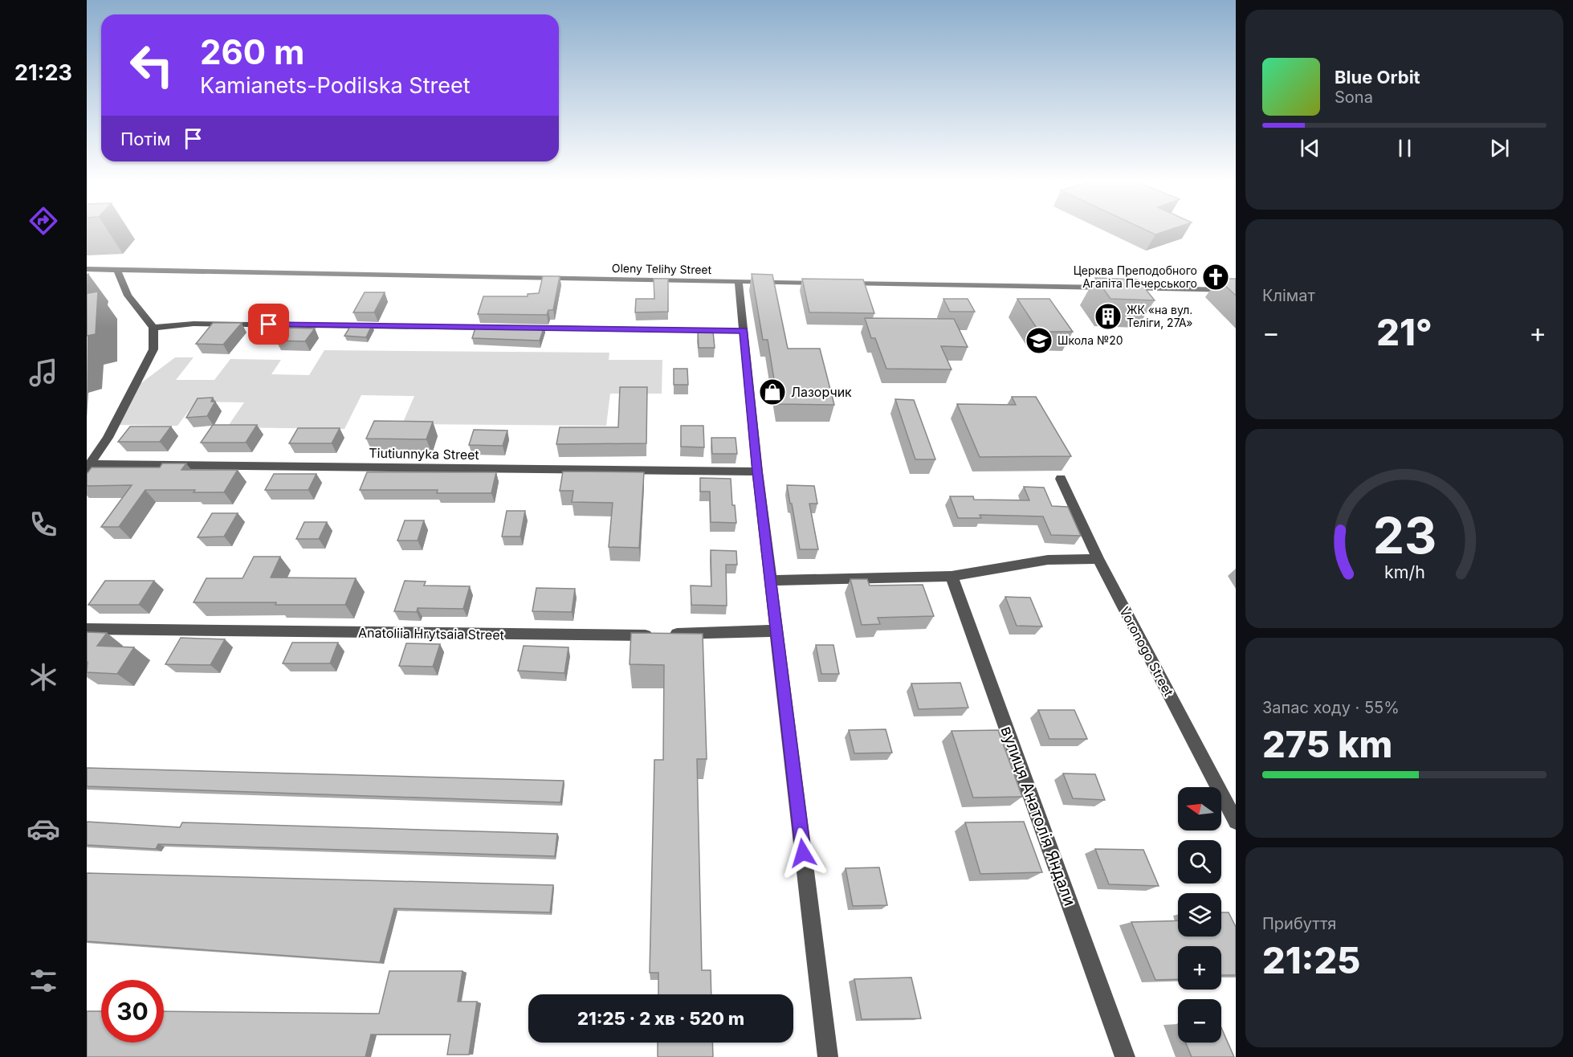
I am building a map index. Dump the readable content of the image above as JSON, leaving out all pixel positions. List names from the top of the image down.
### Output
{
  "streets": {
    "street": [
      "Oleny Telihy Street",
      "Tiutiunnyka Street",
      "Anatoliia Hrytsaia Street",
      "Voronogo Street",
      "вулиця Анатолія Яндали"
    ]
  },
  "places": {
    "church": ["Церква Преподобного Агапіта Печерського"],
    "building": ["ЖК «на вул. Теліги, 27А»"],
    "school or university": ["Школа №20"],
    "shop": ["Лазорчик"]
  },
  "north": "left",
  "page": {
    "tabs": "21:23",
    "turn": ["260 m", "Kamianets-Podilska Street"],
    "song": ["Blue Orbit", "Sona"],
    "then": "Потім",
    "tile": [
      "Клімат",
      ["Запас ходу · 55%", "275 km"],
      ["Прибуття", "21:25"]
    ],
    "heat": ["−", "21°", "+"],
    "map_buttons": ["+", "−"],
    "limit": "30",
    "trip": "21:25 · 2 хв · 520 m",
    "gauge": ["23", "km/h"]
  }
}
